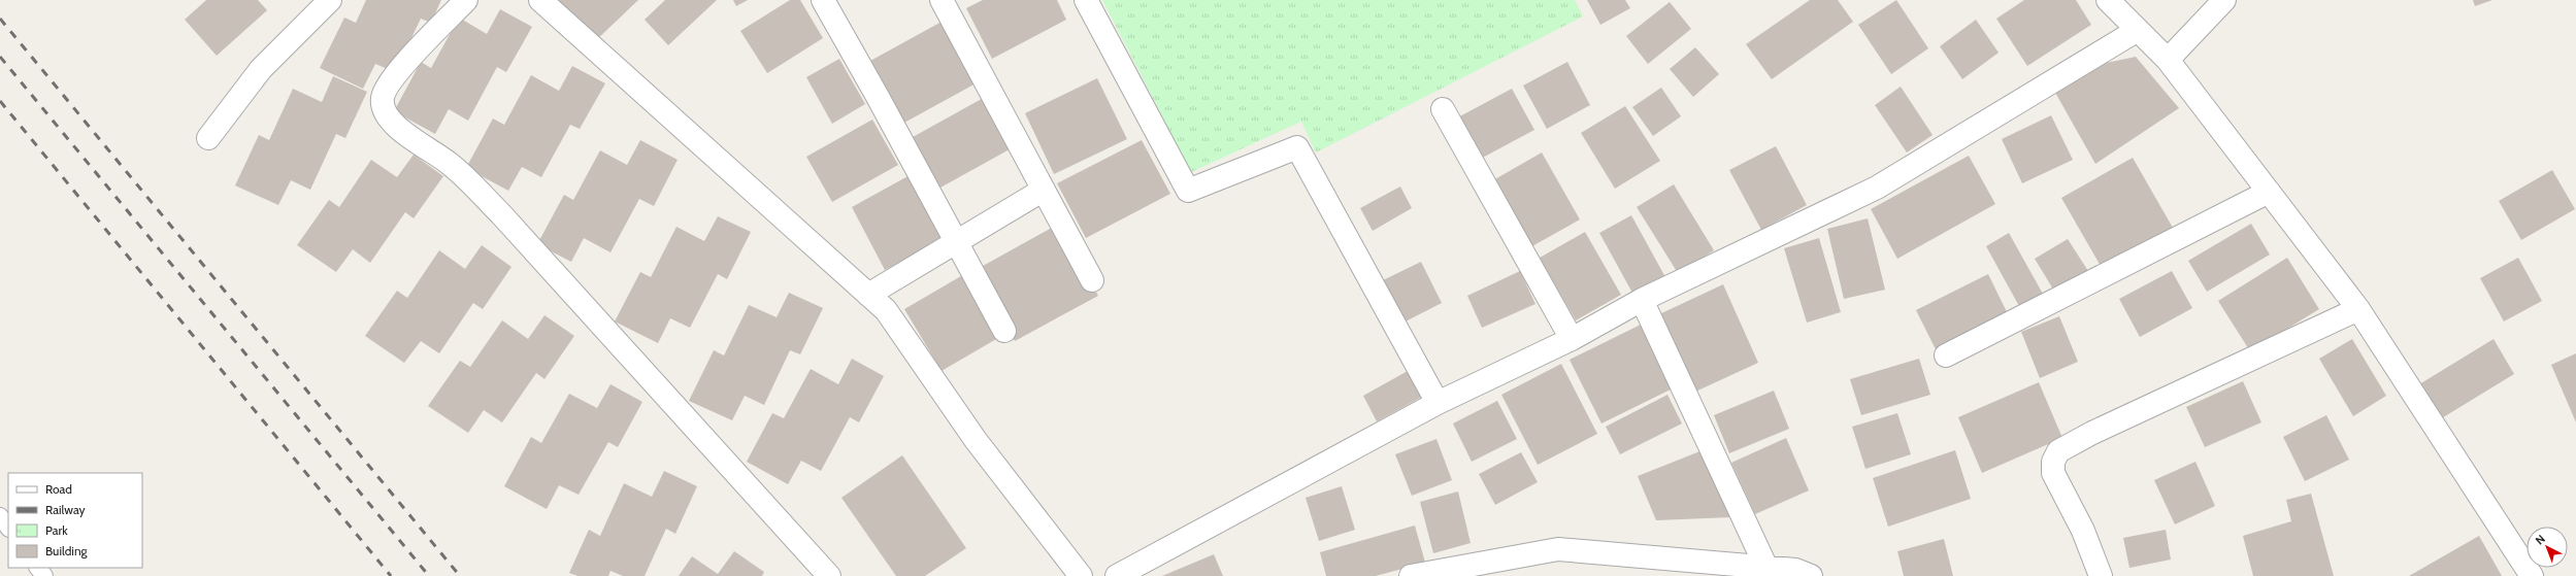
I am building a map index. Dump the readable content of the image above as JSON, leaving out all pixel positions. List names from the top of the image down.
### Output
{
  "legend": [
    "Road",
    "Railway",
    "Park",
    "Building"
  ],
  "north": "top left"
}
